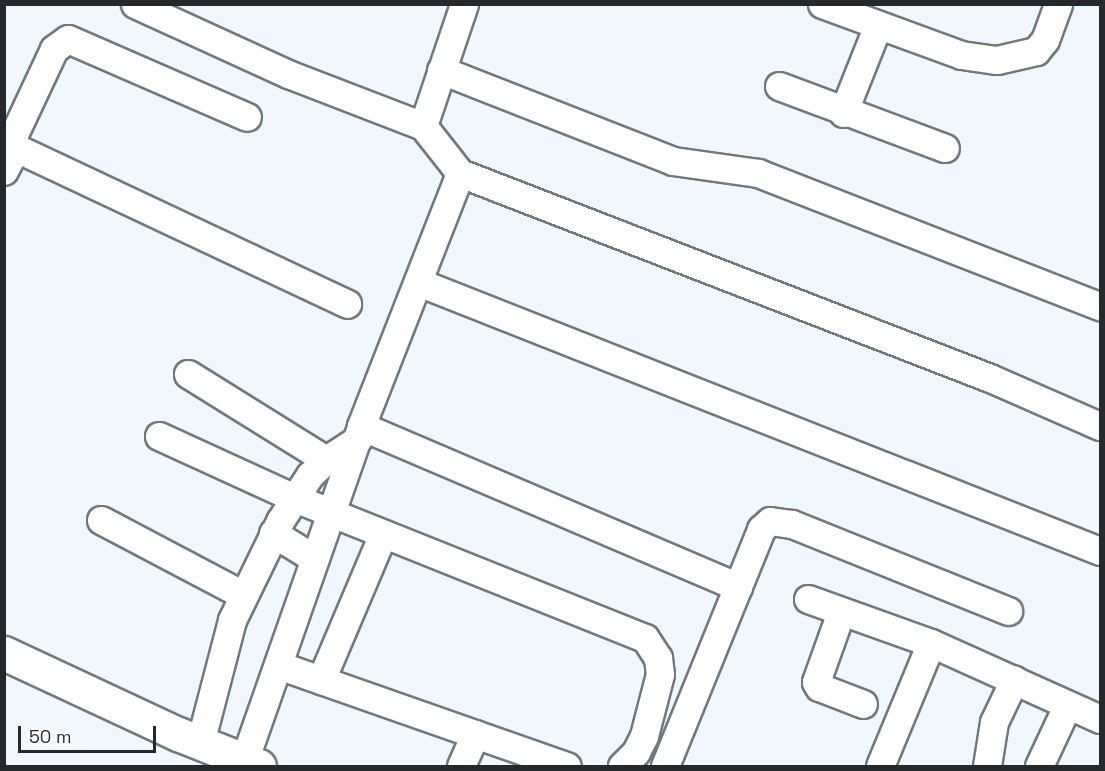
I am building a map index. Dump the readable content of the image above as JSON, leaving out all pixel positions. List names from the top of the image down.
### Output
{
  "scale_bar": "50 m"
}
